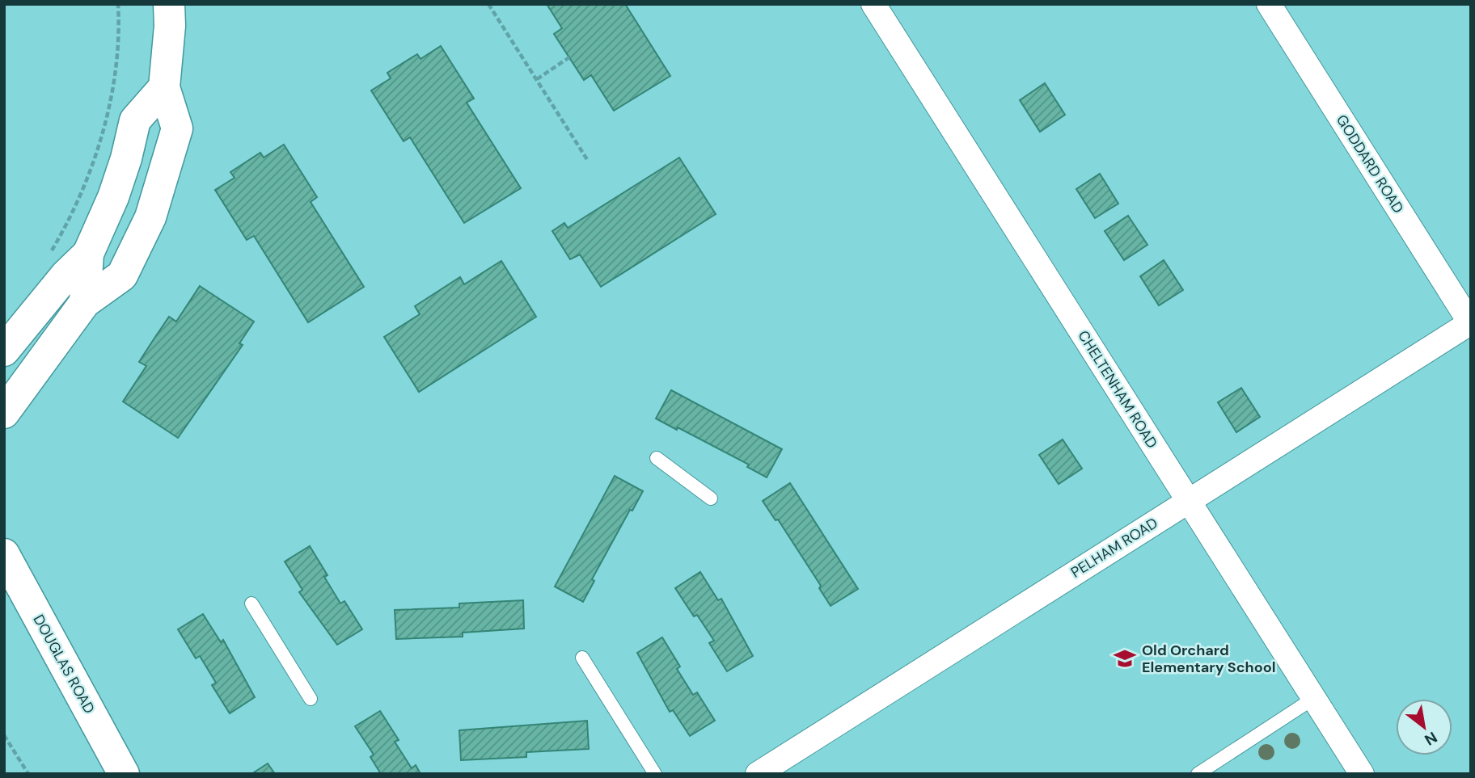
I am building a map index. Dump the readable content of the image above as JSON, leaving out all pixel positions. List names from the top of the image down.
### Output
{
  "streets": {
    "street": [
      "GODDARD ROAD",
      "CHELTENHAM ROAD",
      "PELHAM ROAD",
      "DOUGLAS ROAD"
    ]
  },
  "crossings": [
    ["GODDARD ROAD", "PELHAM ROAD"],
    ["CHELTENHAM ROAD", "PELHAM ROAD"]
  ],
  "places": {
    "school or university": ["Old Orchard Elementary School"]
  },
  "north": "bottom right"
}
